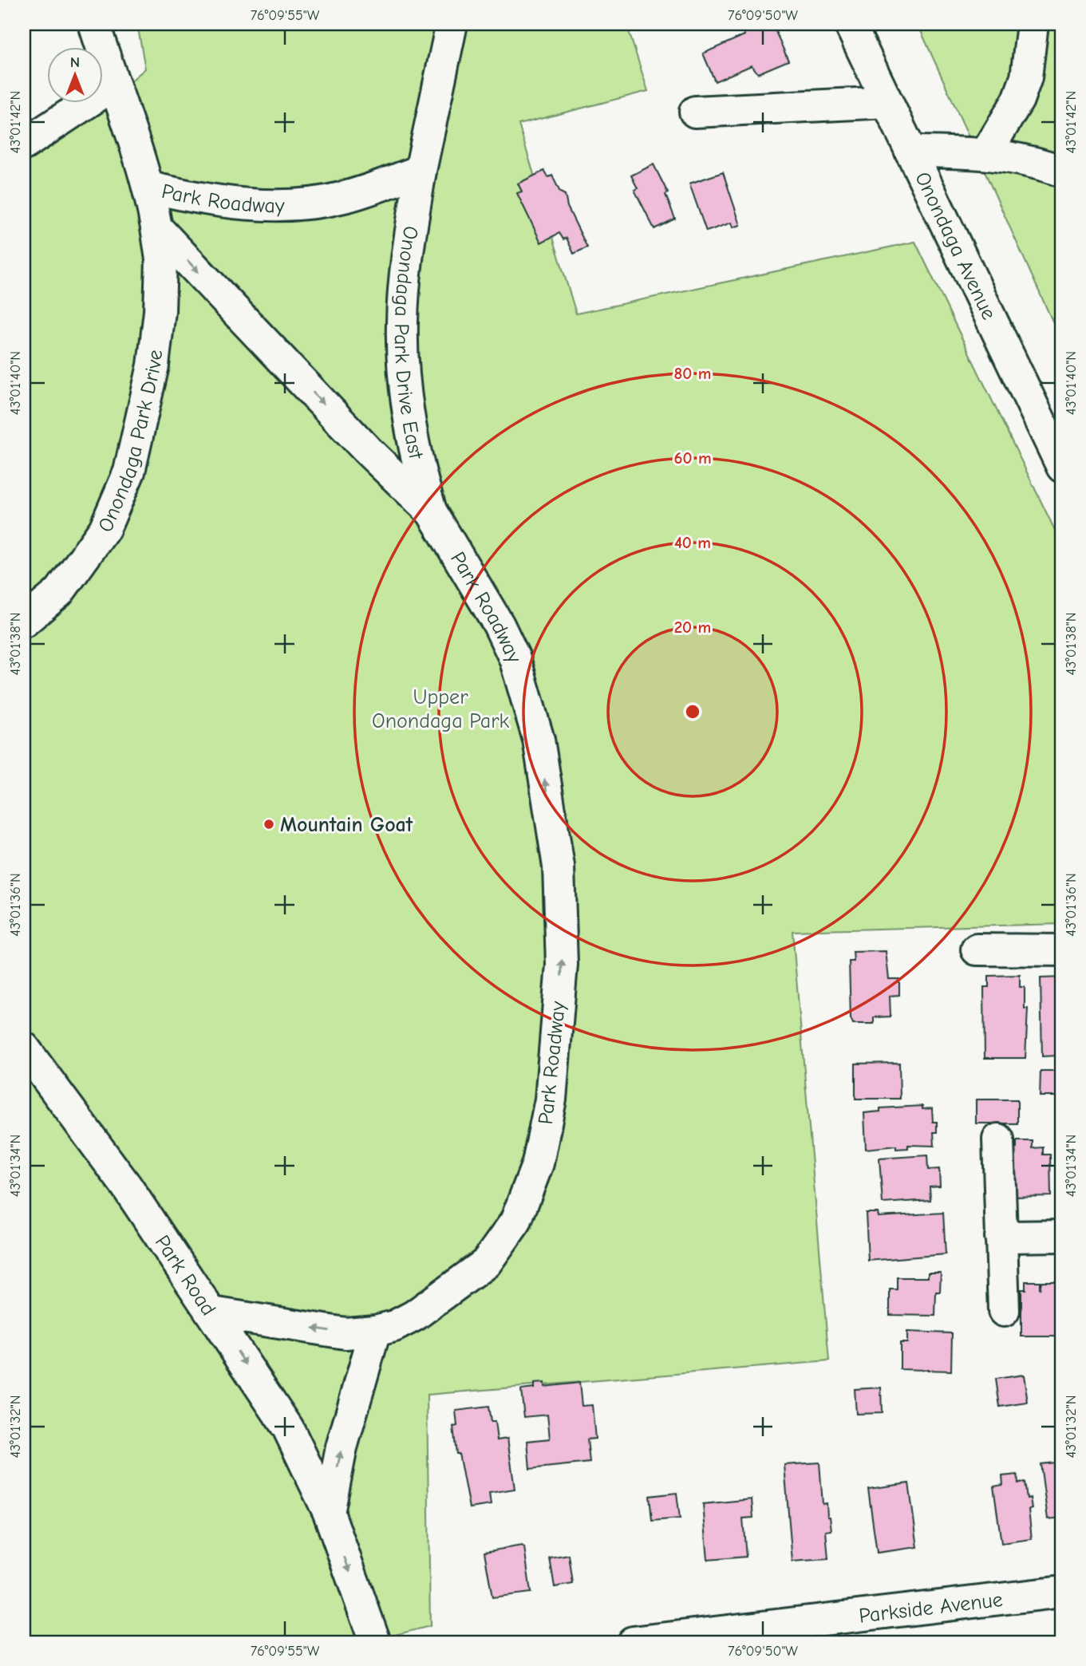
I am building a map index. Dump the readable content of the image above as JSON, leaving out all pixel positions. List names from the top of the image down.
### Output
{
  "streets": {
    "street": [
      "Park Roadway",
      "Onondaga Avenue",
      "Onondaga Park Drive East",
      "Onondaga Park Drive",
      "Park Road",
      "Parkside Avenue"
    ]
  },
  "crossings": [
    ["Park Roadway", "Onondaga Park Drive East"],
    ["Park Roadway", "Onondaga Park Drive"]
  ],
  "one_way": ["Park Road"],
  "parks": ["Upper Onondaga Park"],
  "places": ["Mountain Goat"],
  "north": "top",
  "coordinates": [
    "76°09'55\"W",
    "76°09'50\"W",
    "43°01'42\"N",
    "43°01'40\"N",
    "43°01'38\"N",
    "43°01'36\"N",
    "43°01'34\"N",
    "43°01'32\"N"
  ],
  "rings": [
    "80 m",
    "60 m",
    "40 m",
    "20 m"
  ]
}
